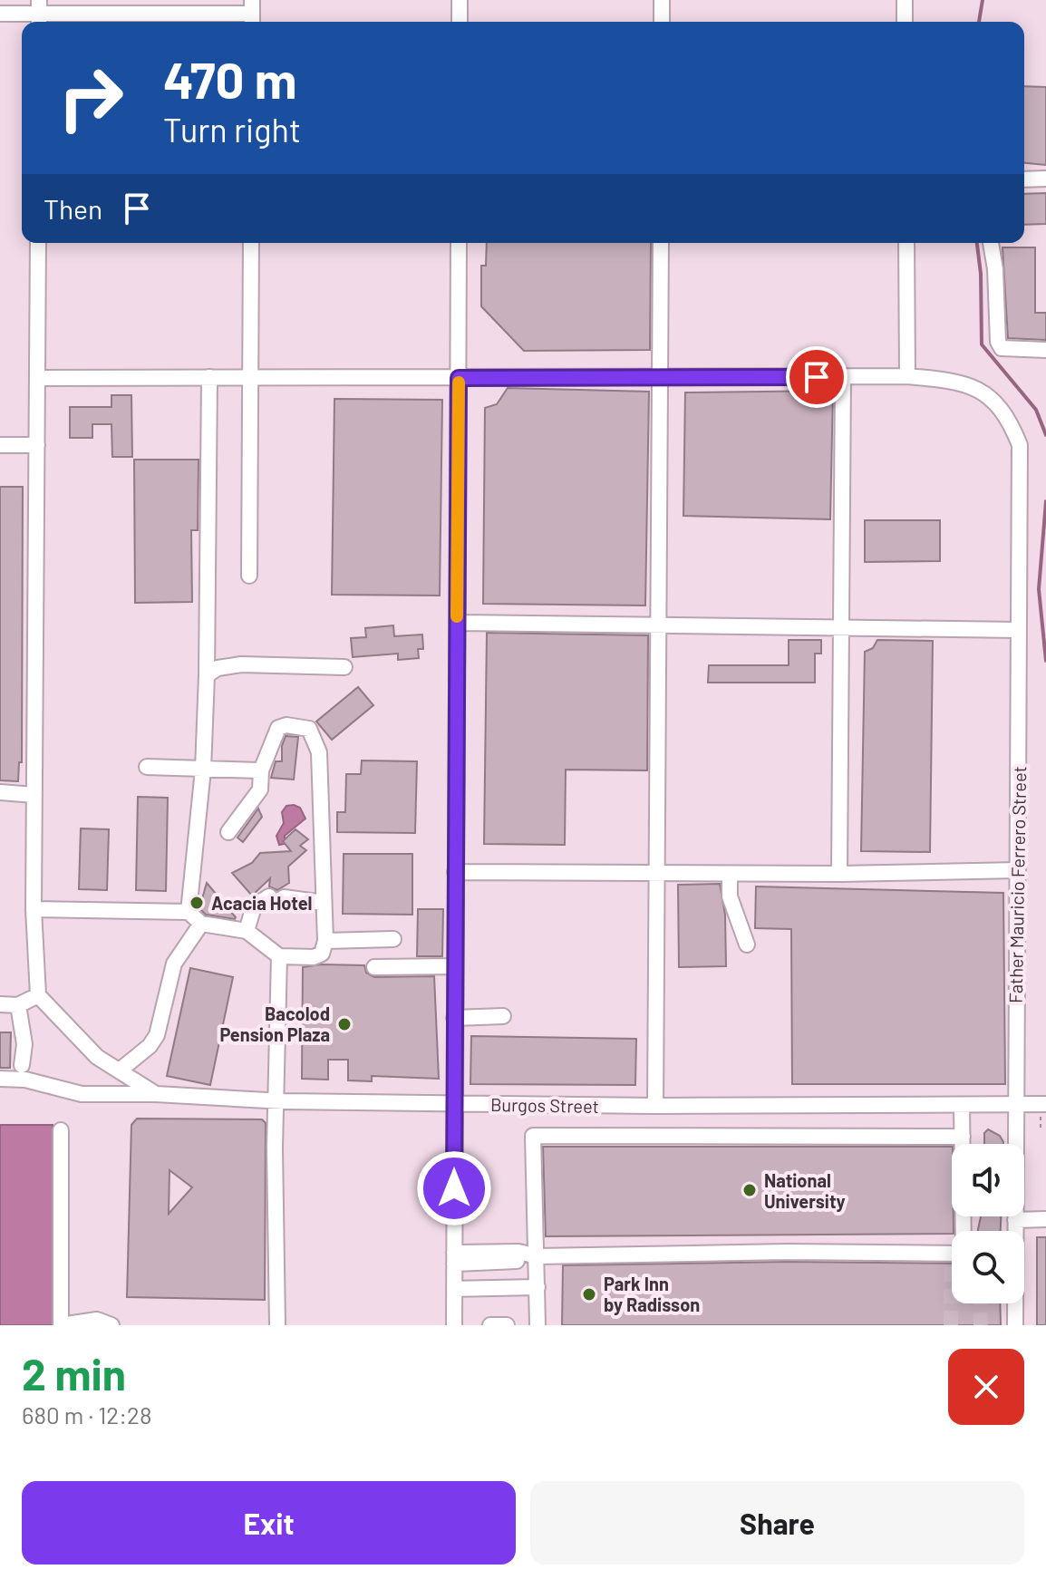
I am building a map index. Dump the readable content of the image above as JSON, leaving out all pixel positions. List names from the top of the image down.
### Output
{
  "streets": {
    "street": ["Father Mauricio Ferrero Street", "Burgos Street"]
  },
  "crossings": [
    ["Father Mauricio Ferrero Street", "Burgos Street"]
  ],
  "places": [
    "Acacia Hotel",
    "Bacolod Pension Plaza",
    "National University",
    "Park Inn by Radisson"
  ],
  "page": {
    "turn": ["470 m", "Turn right"],
    "then": "Then",
    "heading": ["2 min", "680 m · 12:28"],
    "buttons": ["Exit", "Share"]
  }
}
